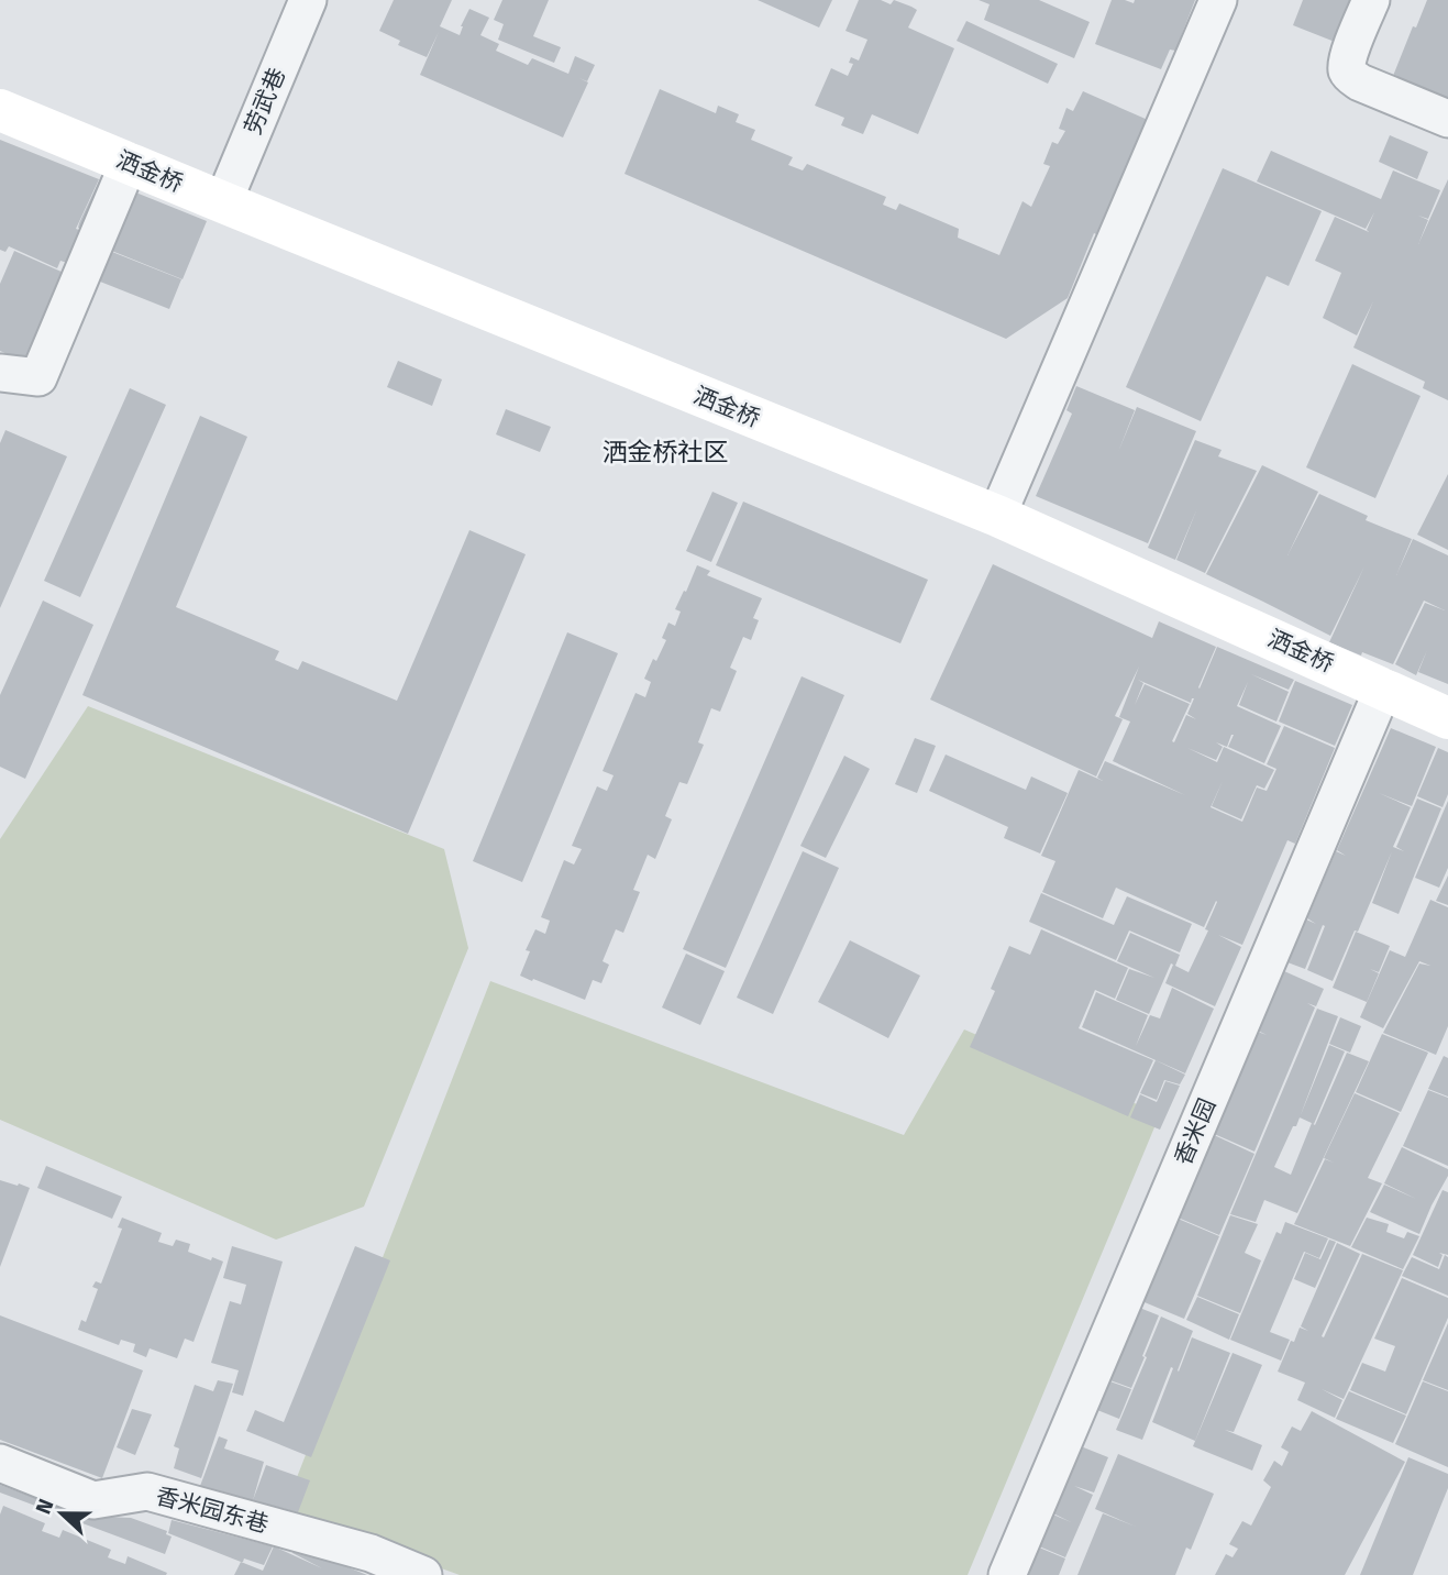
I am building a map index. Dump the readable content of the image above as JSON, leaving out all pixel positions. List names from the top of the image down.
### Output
{
  "streets": {
    "street": [
      "劳武巷",
      "洒金桥",
      "香米园",
      "香米园东巷"
    ]
  },
  "crossings": [
    ["劳武巷", "洒金桥"],
    ["洒金桥", "香米园"]
  ],
  "districts": ["洒金桥社区"],
  "north": "left"
}
